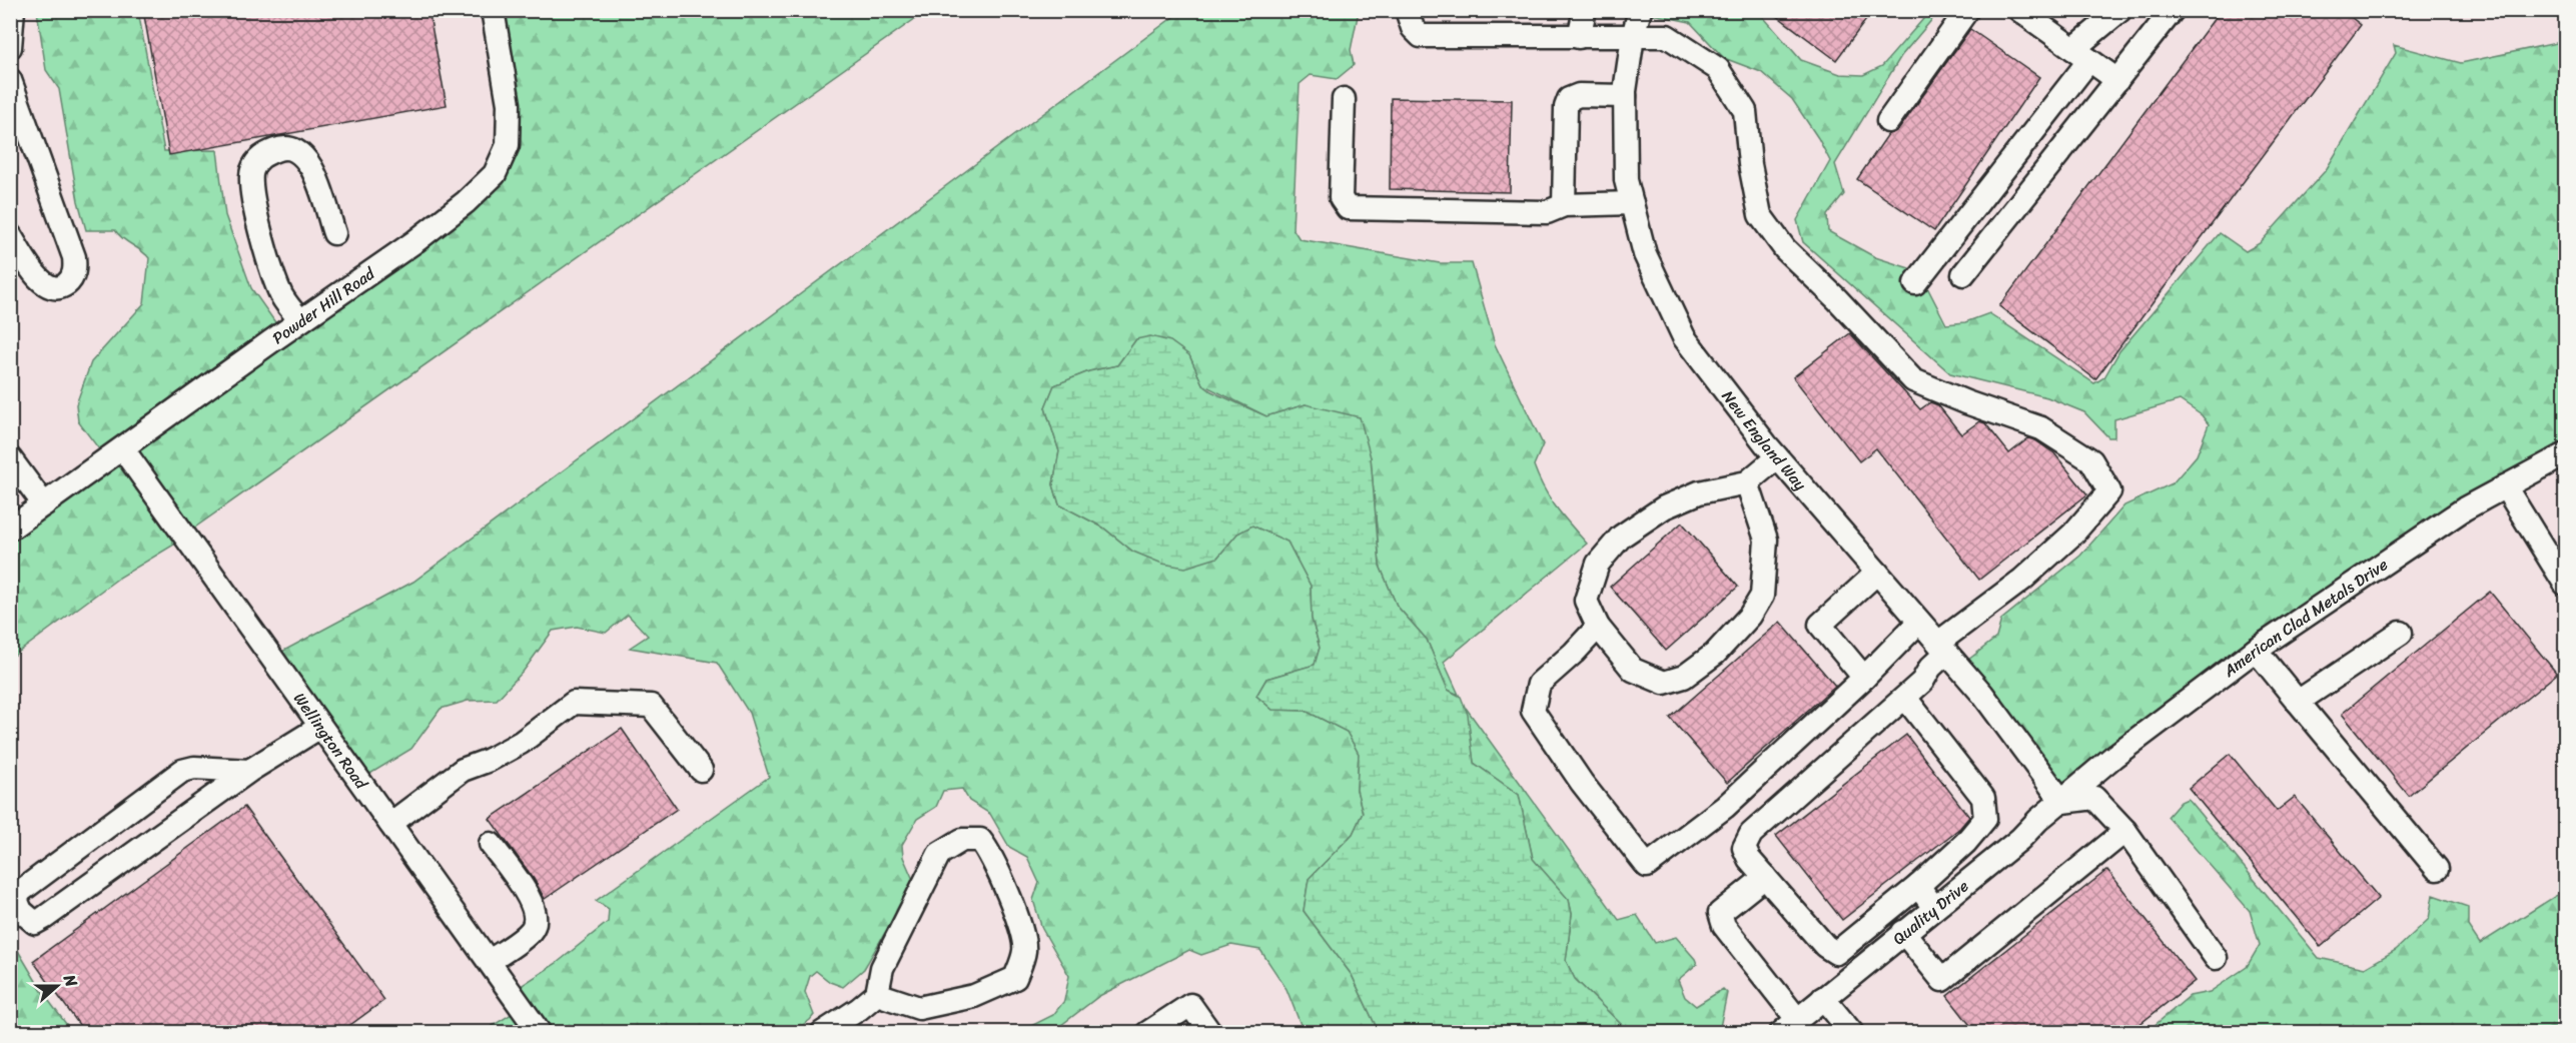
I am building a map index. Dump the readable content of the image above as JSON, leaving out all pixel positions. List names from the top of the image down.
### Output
{
  "streets": {
    "street": [
      "Powder Hill Road",
      "New England Way",
      "American Clad Metals Drive",
      "Wellington Road",
      "Quality Drive"
    ]
  },
  "crossings": [
    ["Powder Hill Road", "Wellington Road"],
    ["New England Way", "American Clad Metals Drive"],
    ["New England Way", "Quality Drive"],
    ["American Clad Metals Drive", "Quality Drive"]
  ],
  "north": "right"
}
